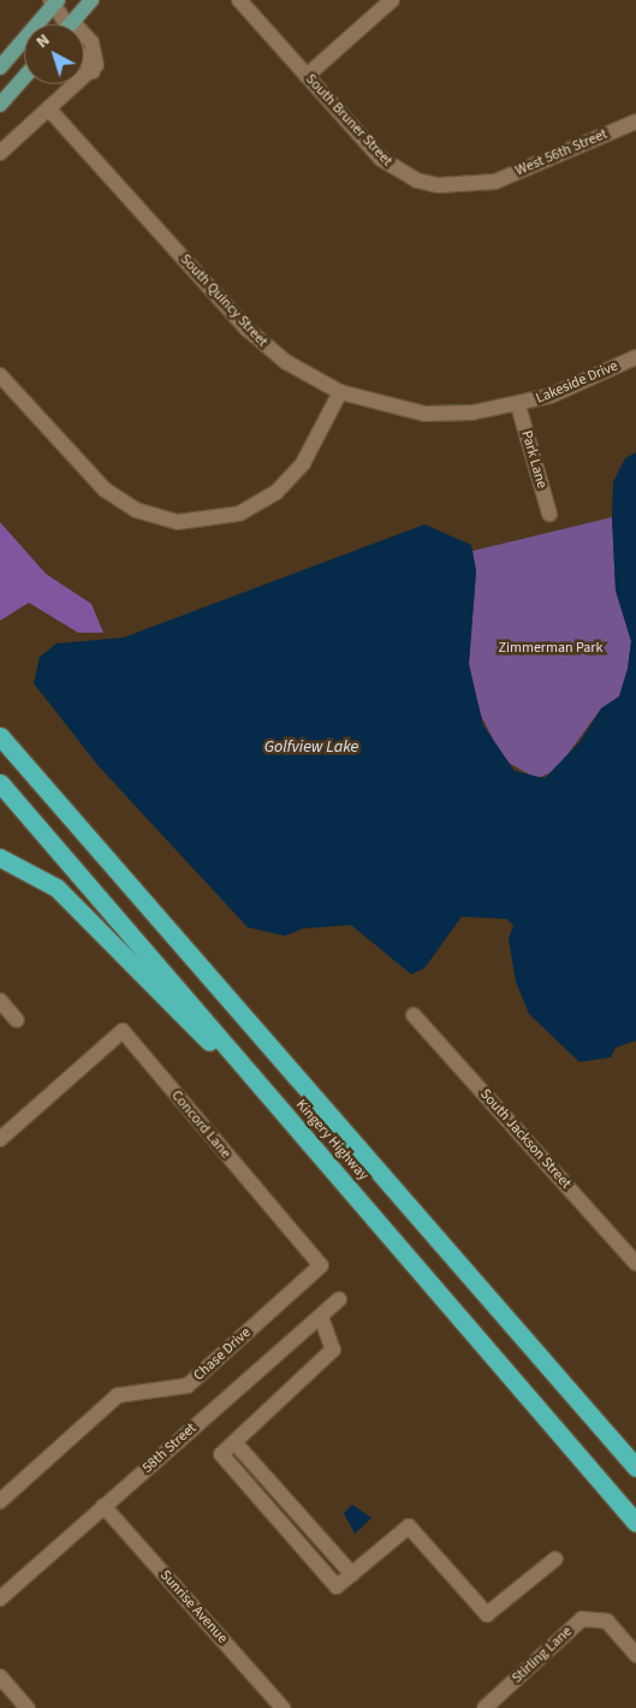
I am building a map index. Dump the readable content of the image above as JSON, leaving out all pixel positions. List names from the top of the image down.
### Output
{
  "streets": {
    "highway": ["Kingery Highway"],
    "street": [
      "South Bruner Street",
      "West 56th Street",
      "South Quincy Street",
      "Lakeside Drive",
      "Park Lane",
      "Concord Lane",
      "South Jackson Street",
      "Chase Drive",
      "58th Street",
      "Sunrise Avenue",
      "Stirling Lane"
    ]
  },
  "crossings": [
    ["South Bruner Street", "West 56th Street"],
    ["South Quincy Street", "Lakeside Drive"],
    ["South Quincy Street", "Park Lane"],
    ["Lakeside Drive", "Park Lane"],
    ["Concord Lane", "Chase Drive"],
    ["58th Street", "Sunrise Avenue"]
  ],
  "water": ["Golfview Lake"],
  "parks": ["Zimmerman Park"],
  "north": "top left"
}
